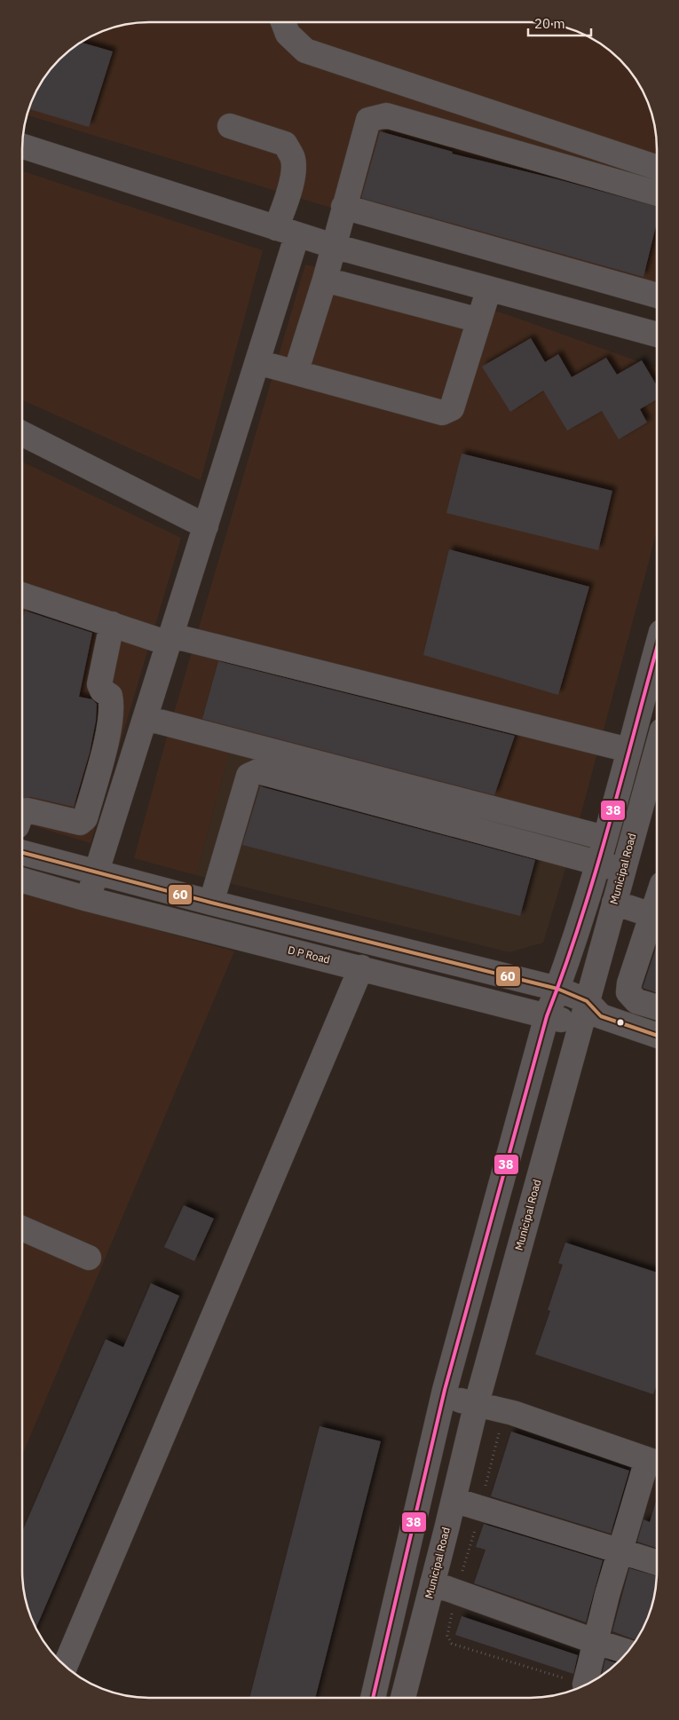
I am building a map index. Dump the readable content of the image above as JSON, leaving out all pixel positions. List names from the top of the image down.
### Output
{
  "streets": {
    "street": ["Municipal Road", "D P Road"]
  },
  "crossings": [
    ["Municipal Road", "D P Road"]
  ],
  "lines": ["transit line 38", "transit line 60"],
  "scale_bar": "20 m"
}
